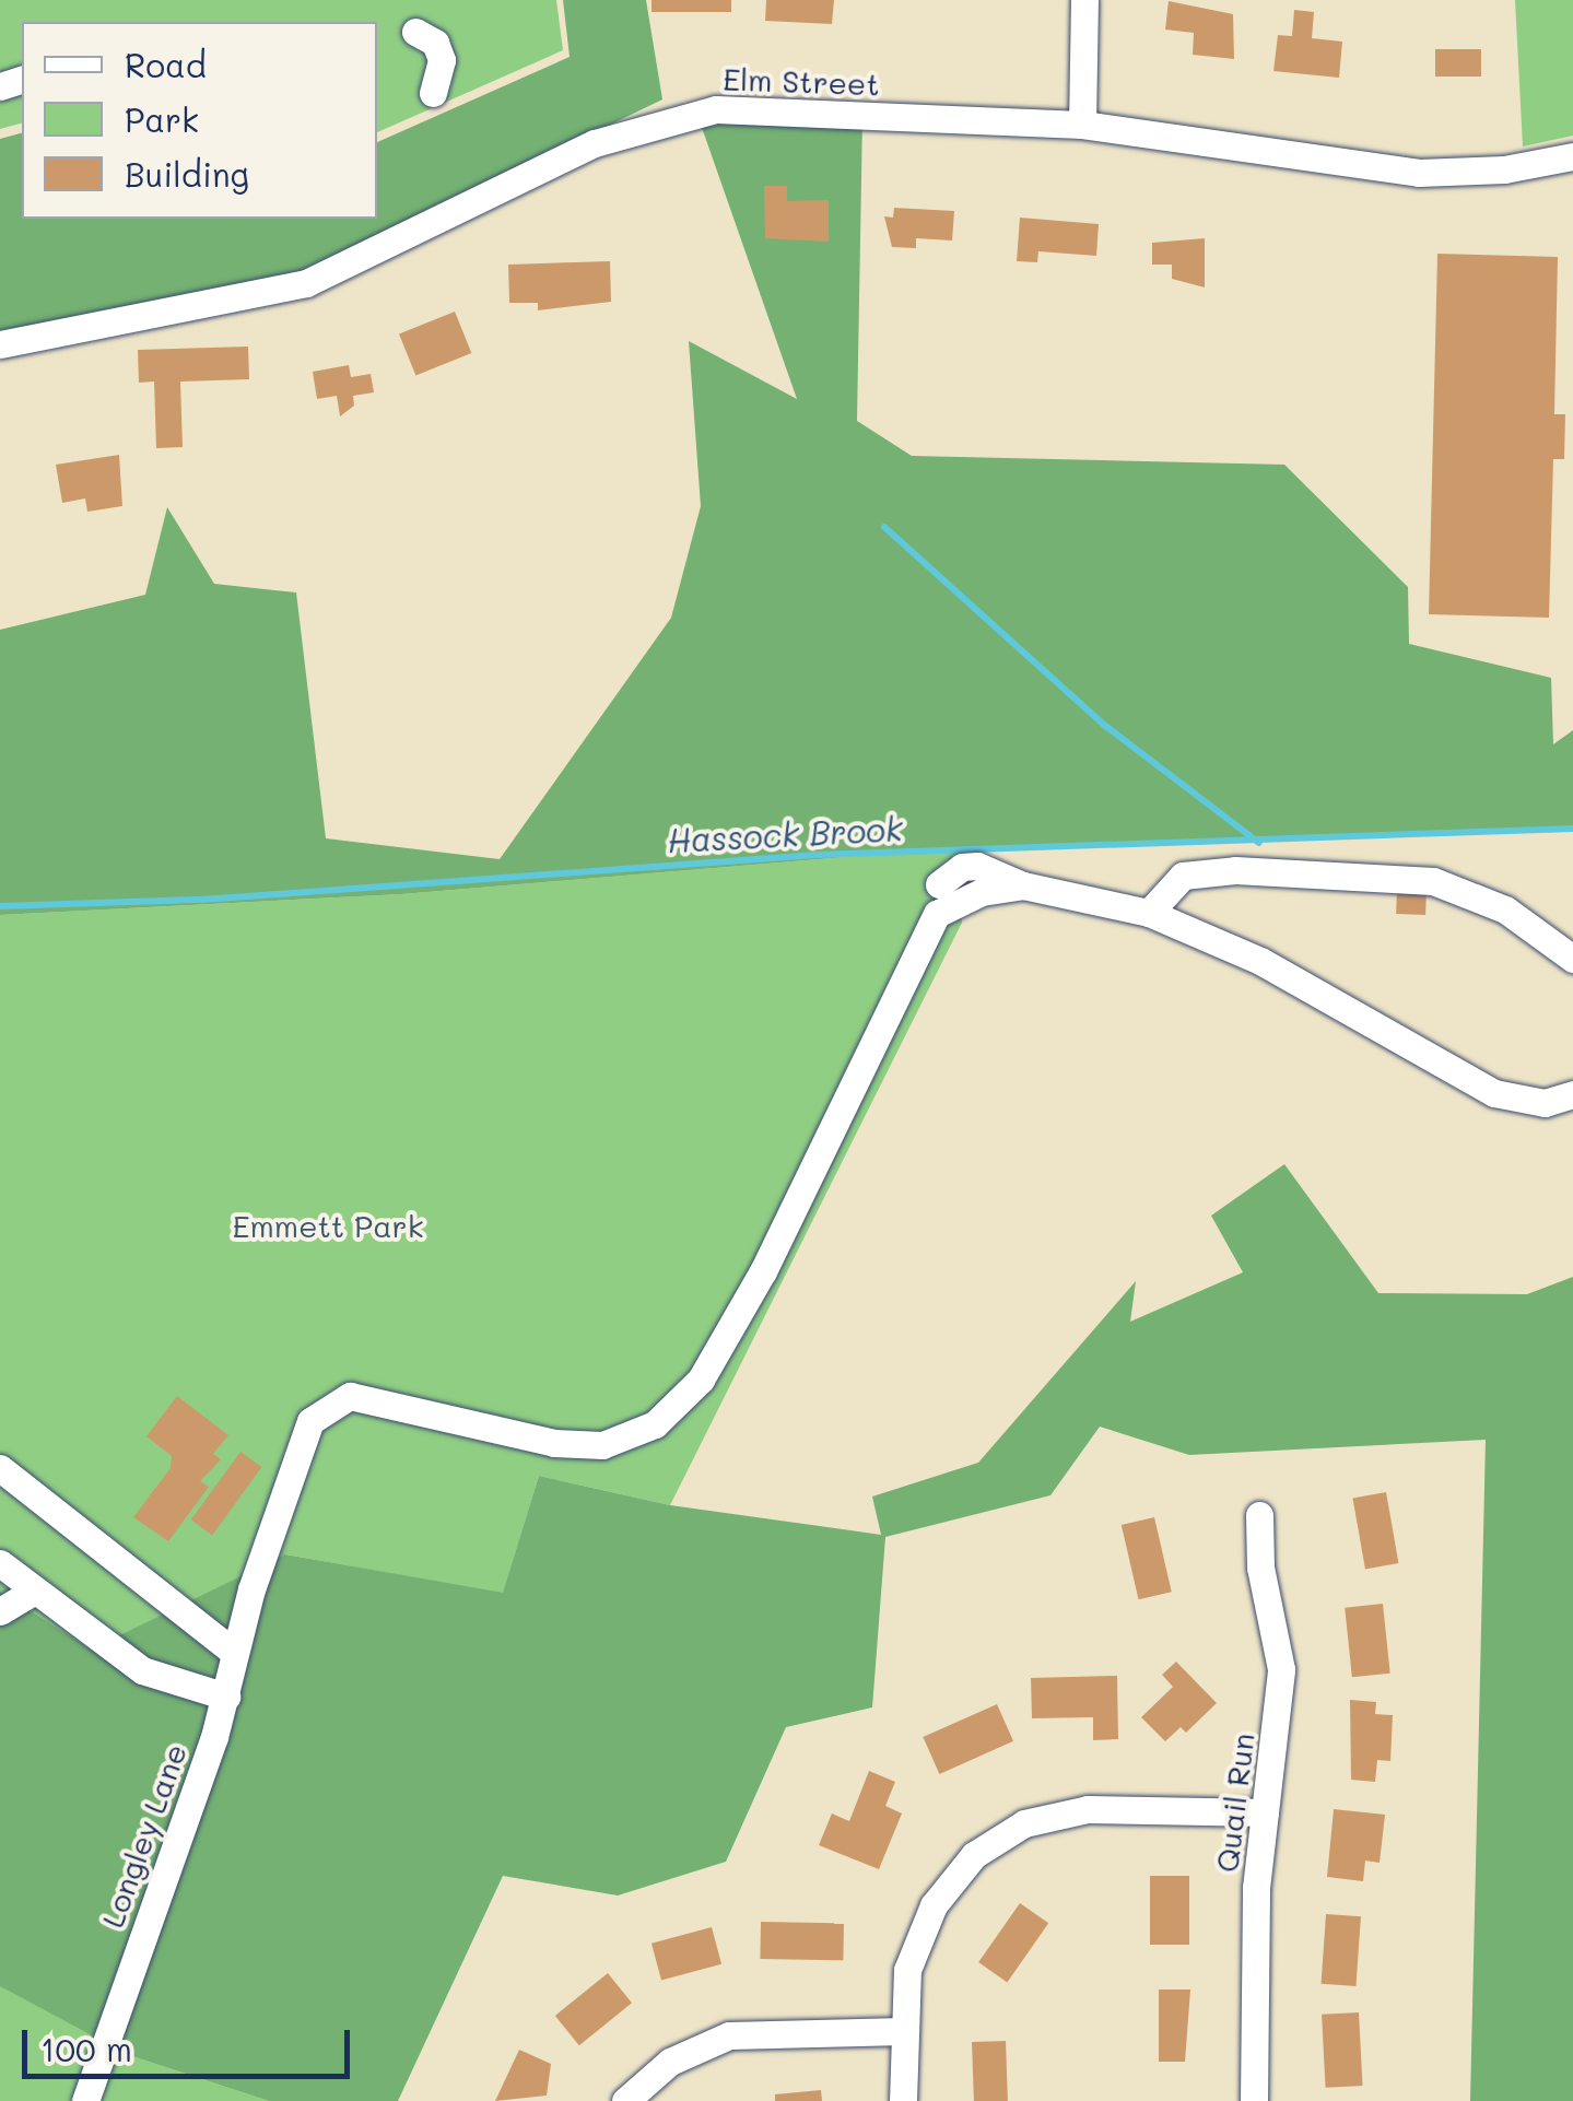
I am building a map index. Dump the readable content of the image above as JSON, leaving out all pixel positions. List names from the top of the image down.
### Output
{
  "streets": {
    "street": ["Elm Street", "Quail Run", "Longley Lane"]
  },
  "water": ["Hassock Brook"],
  "parks": ["Emmett Park"],
  "legend": ["Road", "Park", "Building"],
  "scale_bar": "100 m"
}
